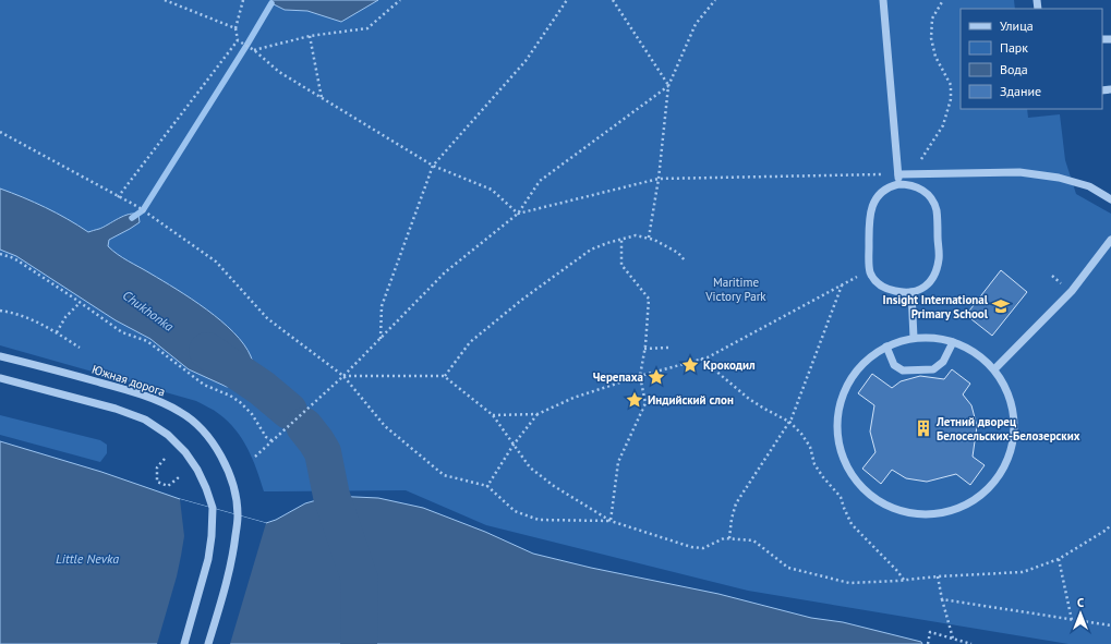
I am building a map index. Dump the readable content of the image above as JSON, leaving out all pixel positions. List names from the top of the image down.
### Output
{
  "streets": {
    "street": ["Южная дорога"]
  },
  "water": ["Chukhonka", "Little Nevka"],
  "parks": ["Maritime Victory Park"],
  "places": {
    "school or university": ["Insight International Primary School"],
    "place": ["Крокодил", "Черепаха", "Индийский слон"],
    "building": ["Летний дворец Белосельских-Белозерских"]
  },
  "legend": [
    "Улица",
    "Парк",
    "Вода",
    "Здание"
  ],
  "north": "top"
}
